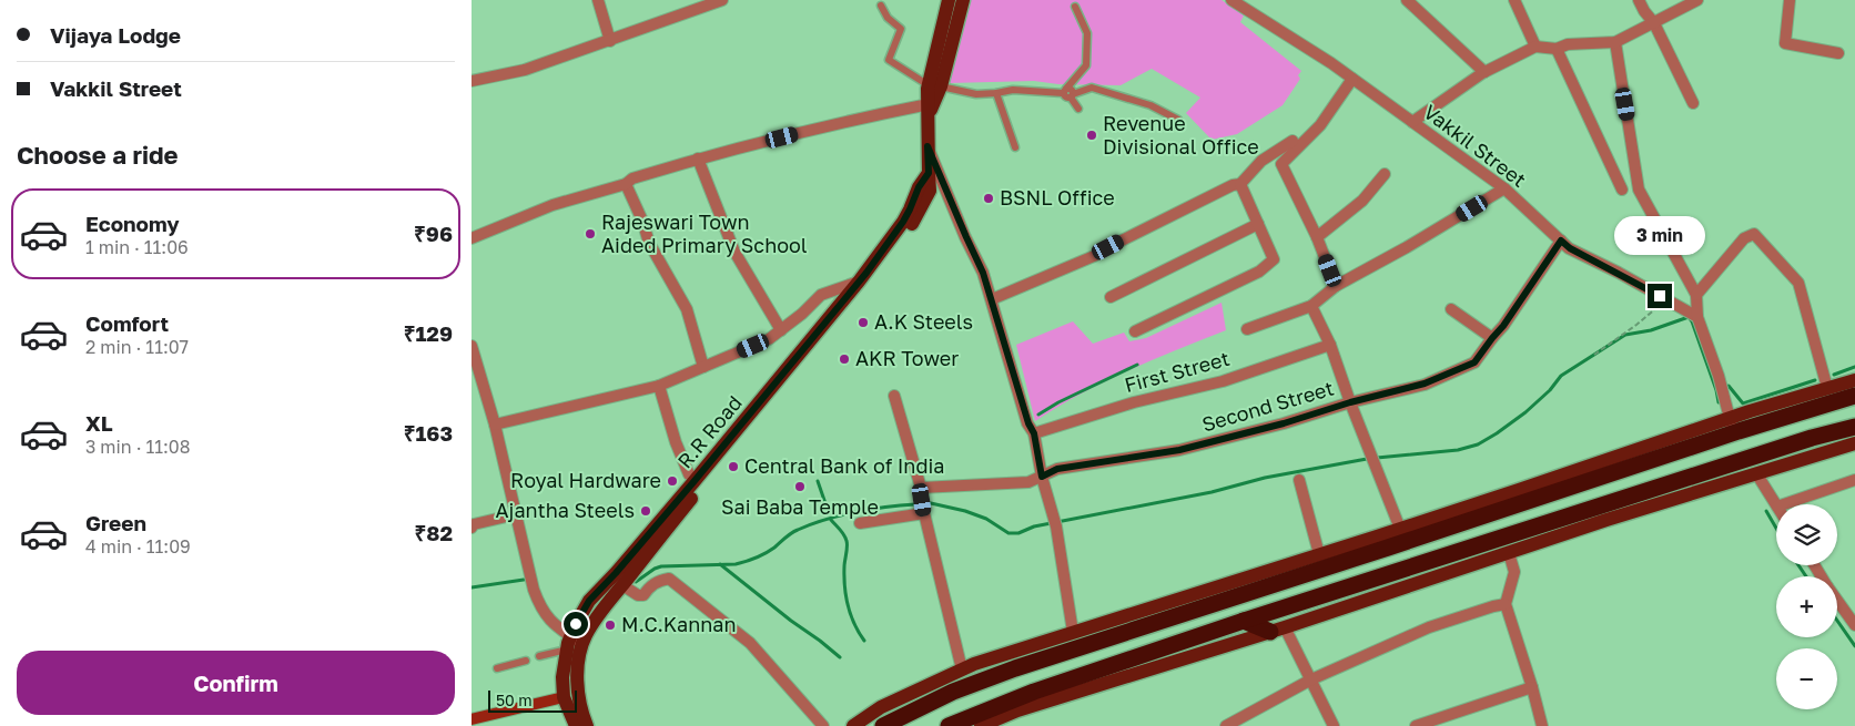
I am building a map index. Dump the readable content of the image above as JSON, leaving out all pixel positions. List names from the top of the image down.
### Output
{
  "streets": {
    "main road": ["R.R Road"],
    "street": ["Vakkil Street", "First Street", "Second Street"]
  },
  "crossings": [
    ["Vakkil Street", "Second Street"]
  ],
  "places": [
    "Revenue Divisional Office",
    "BSNL Office",
    "Rajeswari Town Aided Primary School",
    "A.K Steels",
    "AKR Tower",
    "Central Bank of India",
    "Royal Hardware",
    "Sai Baba Temple",
    "Ajantha Steels",
    "M.C.Kannan"
  ],
  "scale_bar": "50 m",
  "page": {
    "banner": ["Vijaya Lodge", "Vakkil Street"],
    "heading": "Choose a ride",
    "list": [
      {
        "name": "Economy",
        "note": "1 min · 11:06",
        "value": "₹96"
      },
      {
        "name": "Comfort",
        "note": "2 min · 11:07",
        "value": "₹129"
      },
      {
        "name": "XL",
        "note": "3 min · 11:08",
        "value": "₹163"
      },
      {
        "name": "Green",
        "note": "4 min · 11:09",
        "value": "₹82"
      }
    ],
    "bubble": "3 min",
    "map_buttons": ["+", "−"],
    "buttons": "Confirm",
    "scale": "50 m"
  }
}
